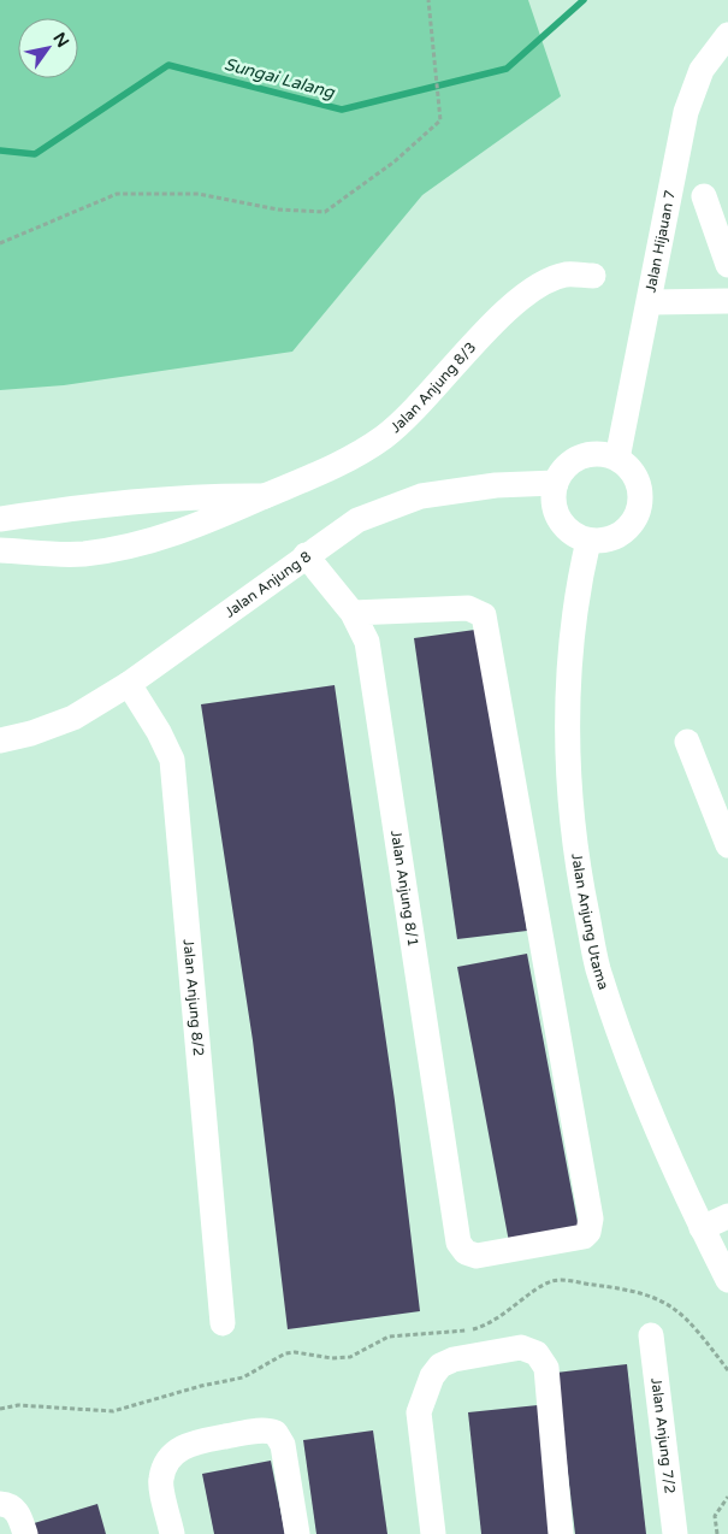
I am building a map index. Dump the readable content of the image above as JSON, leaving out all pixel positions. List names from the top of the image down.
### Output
{
  "streets": {
    "street": [
      "Jalan Hijauan 7",
      "Jalan Anjung 8/3",
      "Jalan Anjung 8",
      "Jalan Anjung 8/1",
      "Jalan Anjung Utama",
      "Jalan Anjung 8/2",
      "Jalan Anjung 7/2"
    ]
  },
  "crossings": [
    ["Jalan Hijauan 7", "Jalan Anjung 8"],
    ["Jalan Hijauan 7", "Jalan Anjung Utama"],
    ["Jalan Anjung 8", "Jalan Anjung 8/1"],
    ["Jalan Anjung 8", "Jalan Anjung Utama"],
    ["Jalan Anjung 8", "Jalan Anjung 8/2"]
  ],
  "water": ["Sungai Lalang"],
  "north": "top right"
}
